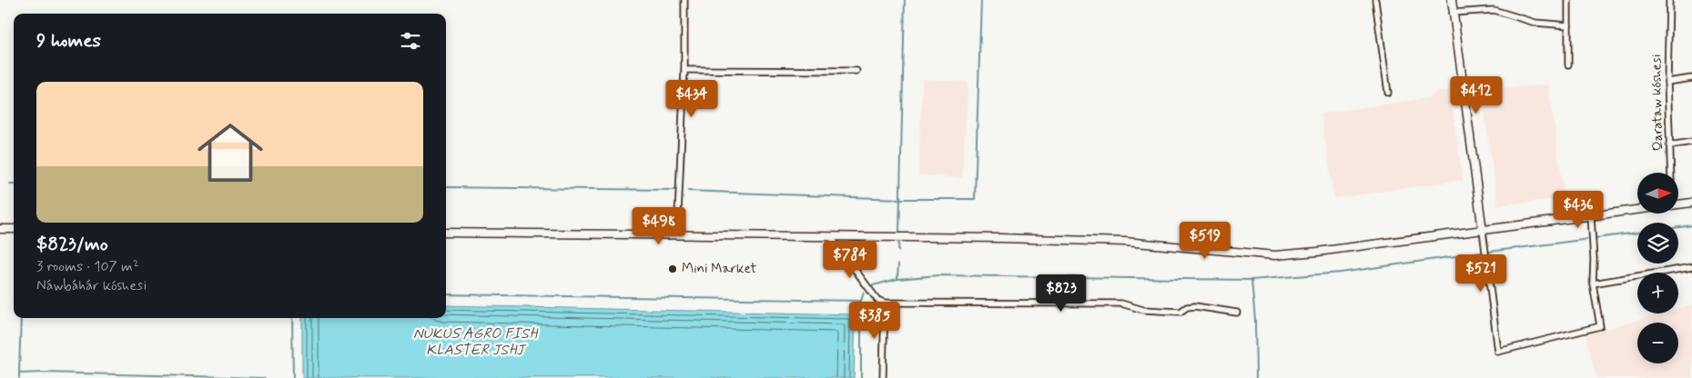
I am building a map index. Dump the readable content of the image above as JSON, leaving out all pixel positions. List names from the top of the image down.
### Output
{
  "streets": {
    "street": ["Qarataw kóshesi"]
  },
  "water": ["NUKUS AGRO FISH KLASTER JSHJ"],
  "places": ["Mini Market"],
  "north": "right",
  "page": {
    "heading": "9 homes",
    "list": [
      {
        "name": "$823/mo",
        "note": "3 rooms · 107 m² · Náwbáhár kóshesi"
      }
    ],
    "price": [
      "$412",
      "$434",
      "$436",
      "$498",
      "$519",
      "$784",
      "$521",
      "$823",
      "$385"
    ],
    "map_buttons": ["+", "−"]
  }
}
